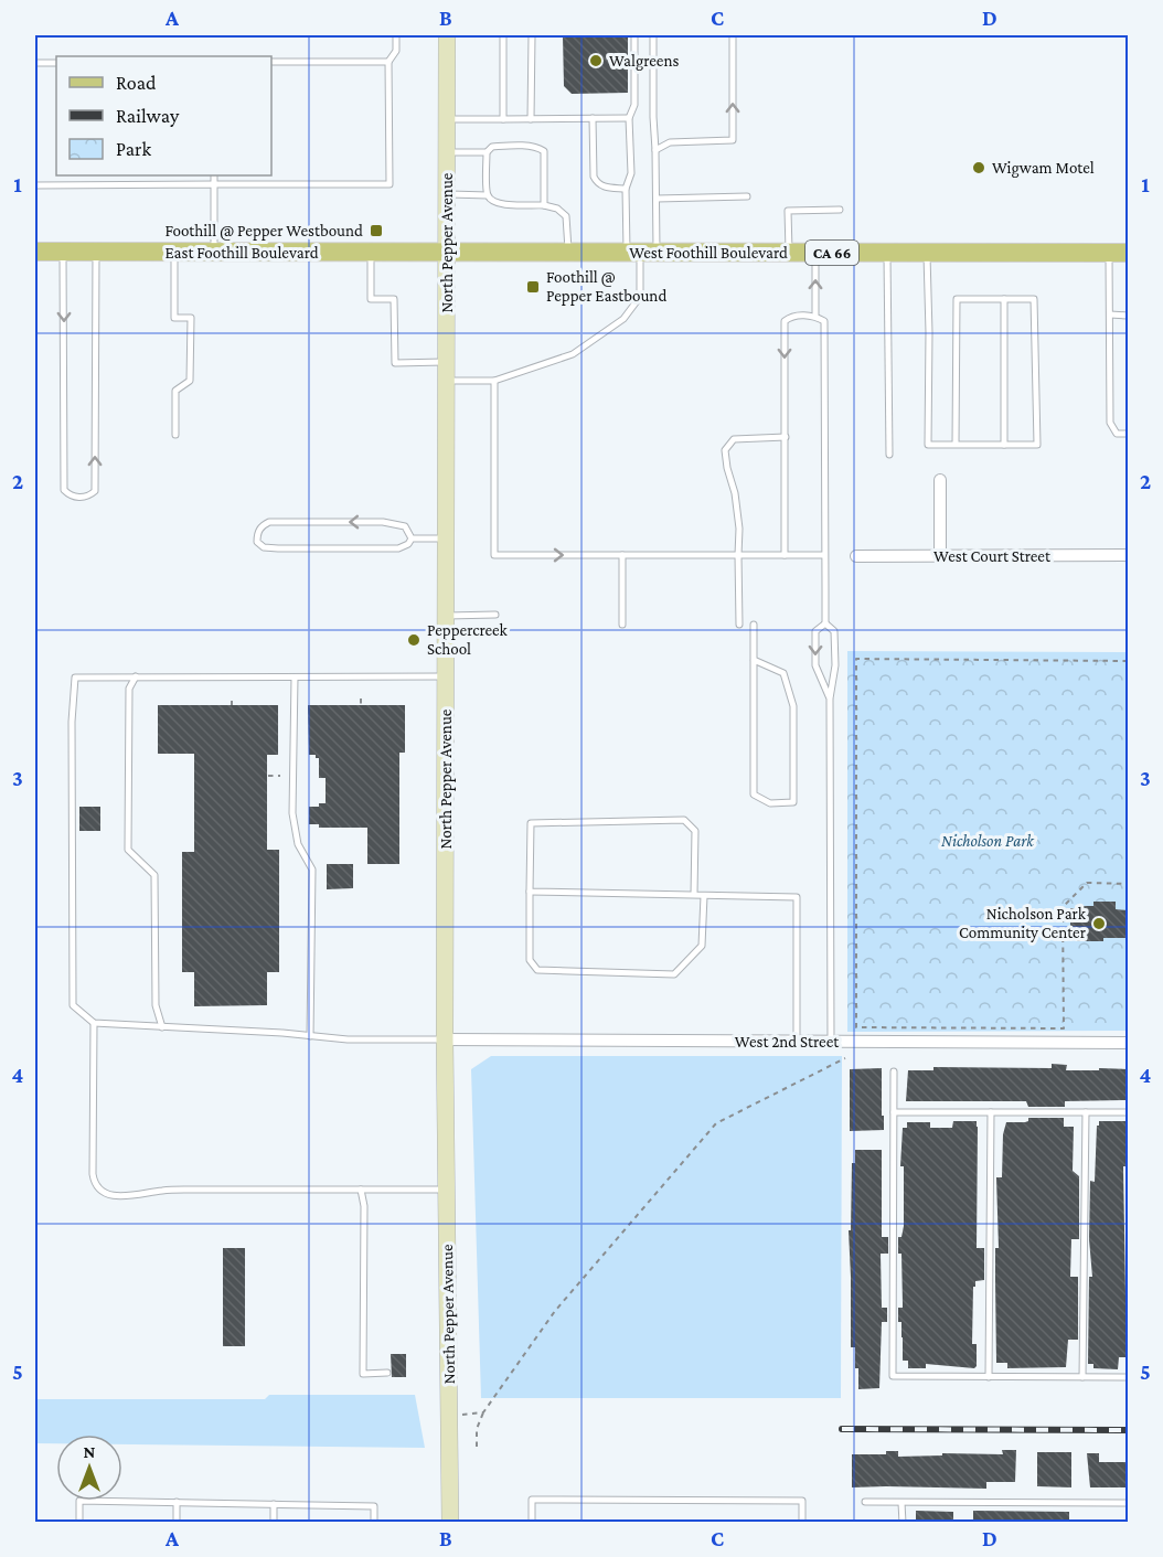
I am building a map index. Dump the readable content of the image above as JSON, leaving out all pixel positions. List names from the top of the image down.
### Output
{
  "streets": {
    "main road": [
      "North Pepper Avenue",
      "East Foothill Boulevard",
      "West Foothill Boulevard",
      "CA 66"
    ],
    "street": ["West Court Street", "West 2nd Street"]
  },
  "crossings": [
    ["North Pepper Avenue", "East Foothill Boulevard"],
    ["North Pepper Avenue", "West Foothill Boulevard"],
    ["North Pepper Avenue", "West 2nd Street"],
    ["East Foothill Boulevard", "West Foothill Boulevard"]
  ],
  "parks": ["Nicholson Park"],
  "places": {
    "other": [
      "Walgreens",
      "Wigwam Motel",
      "Peppercreek School",
      "Nicholson Park Community Center"
    ],
    "transit": ["Foothill @ Pepper Westbound", "Foothill @ Pepper Eastbound"]
  },
  "legend": ["Road", "Railway", "Park"],
  "north": "top",
  "grid": {
    "columns": [
      "A",
      "B",
      "C",
      "D"
    ],
    "rows": [
      "1",
      "2",
      "3",
      "4",
      "5"
    ]
  }
}
